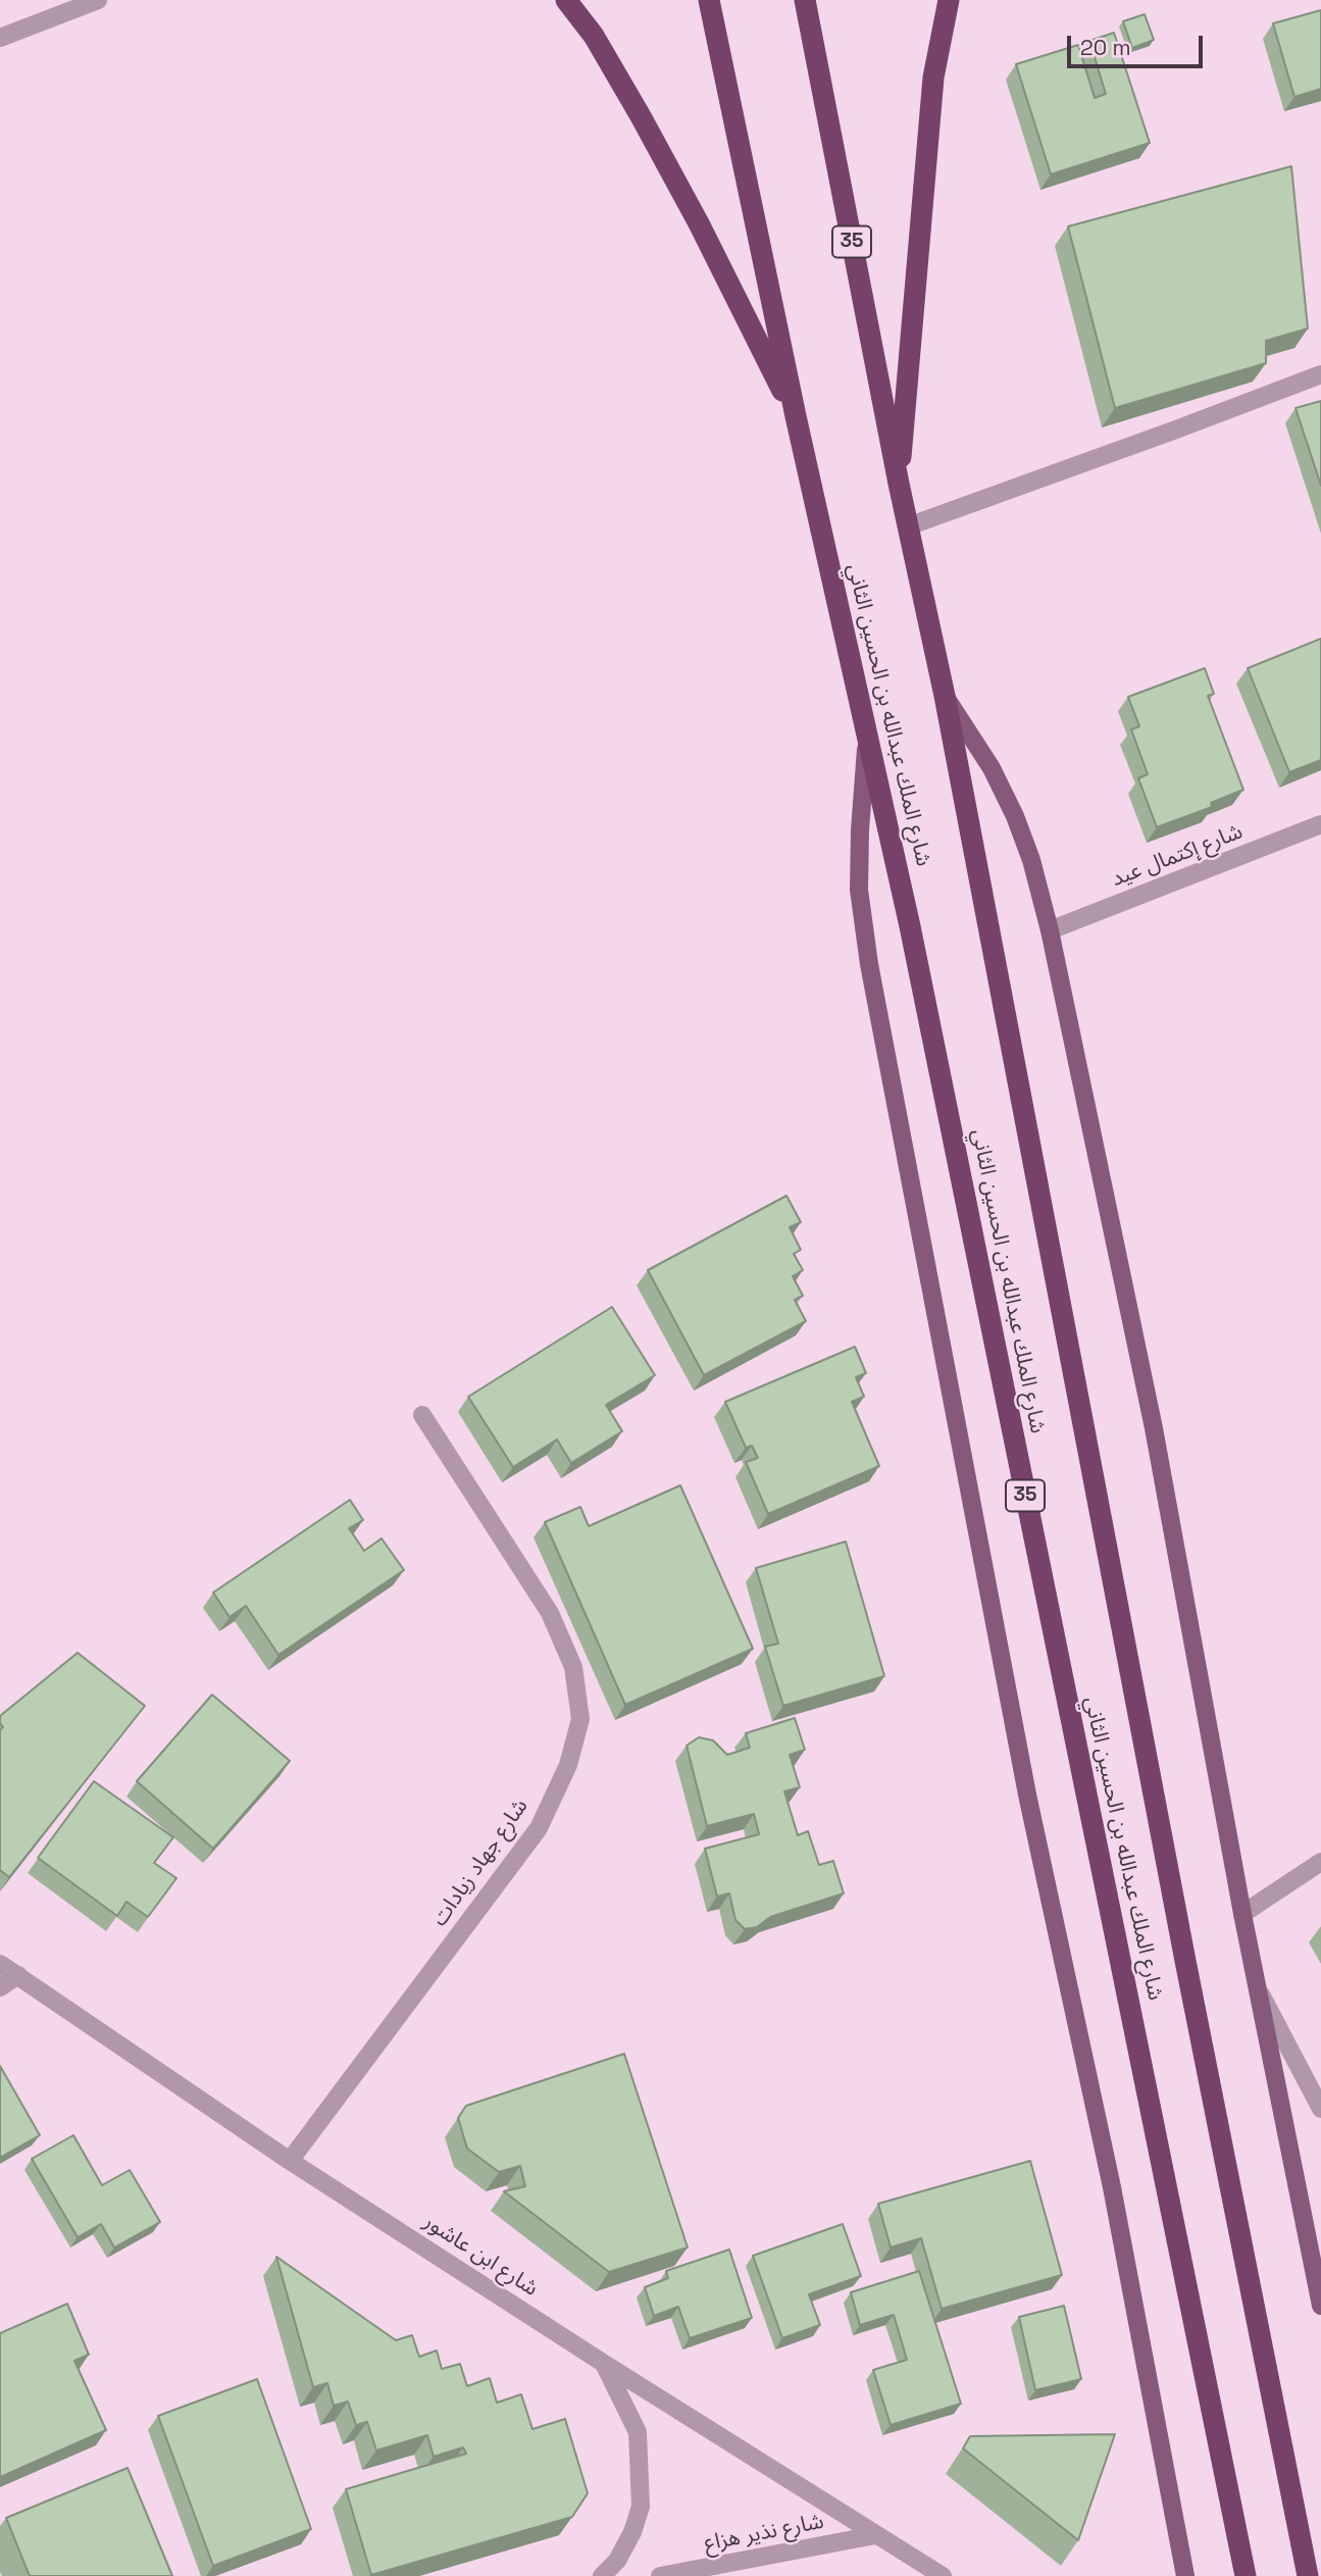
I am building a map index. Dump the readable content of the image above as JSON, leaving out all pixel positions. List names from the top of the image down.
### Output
{
  "streets": {
    "highway": ["35", "شارع الملك عبدالله بن الحسين الثاني"],
    "street": [
      "شارع إكتمال عيد",
      "شارع جهاد زيادات",
      "شارع ابن عاشور",
      "شارع نذير هزاع"
    ]
  },
  "crossings": [
    ["شارع جهاد زيادات", "شارع ابن عاشور"],
    ["شارع ابن عاشور", "شارع نذير هزاع"]
  ],
  "scale_bar": "20 m"
}
